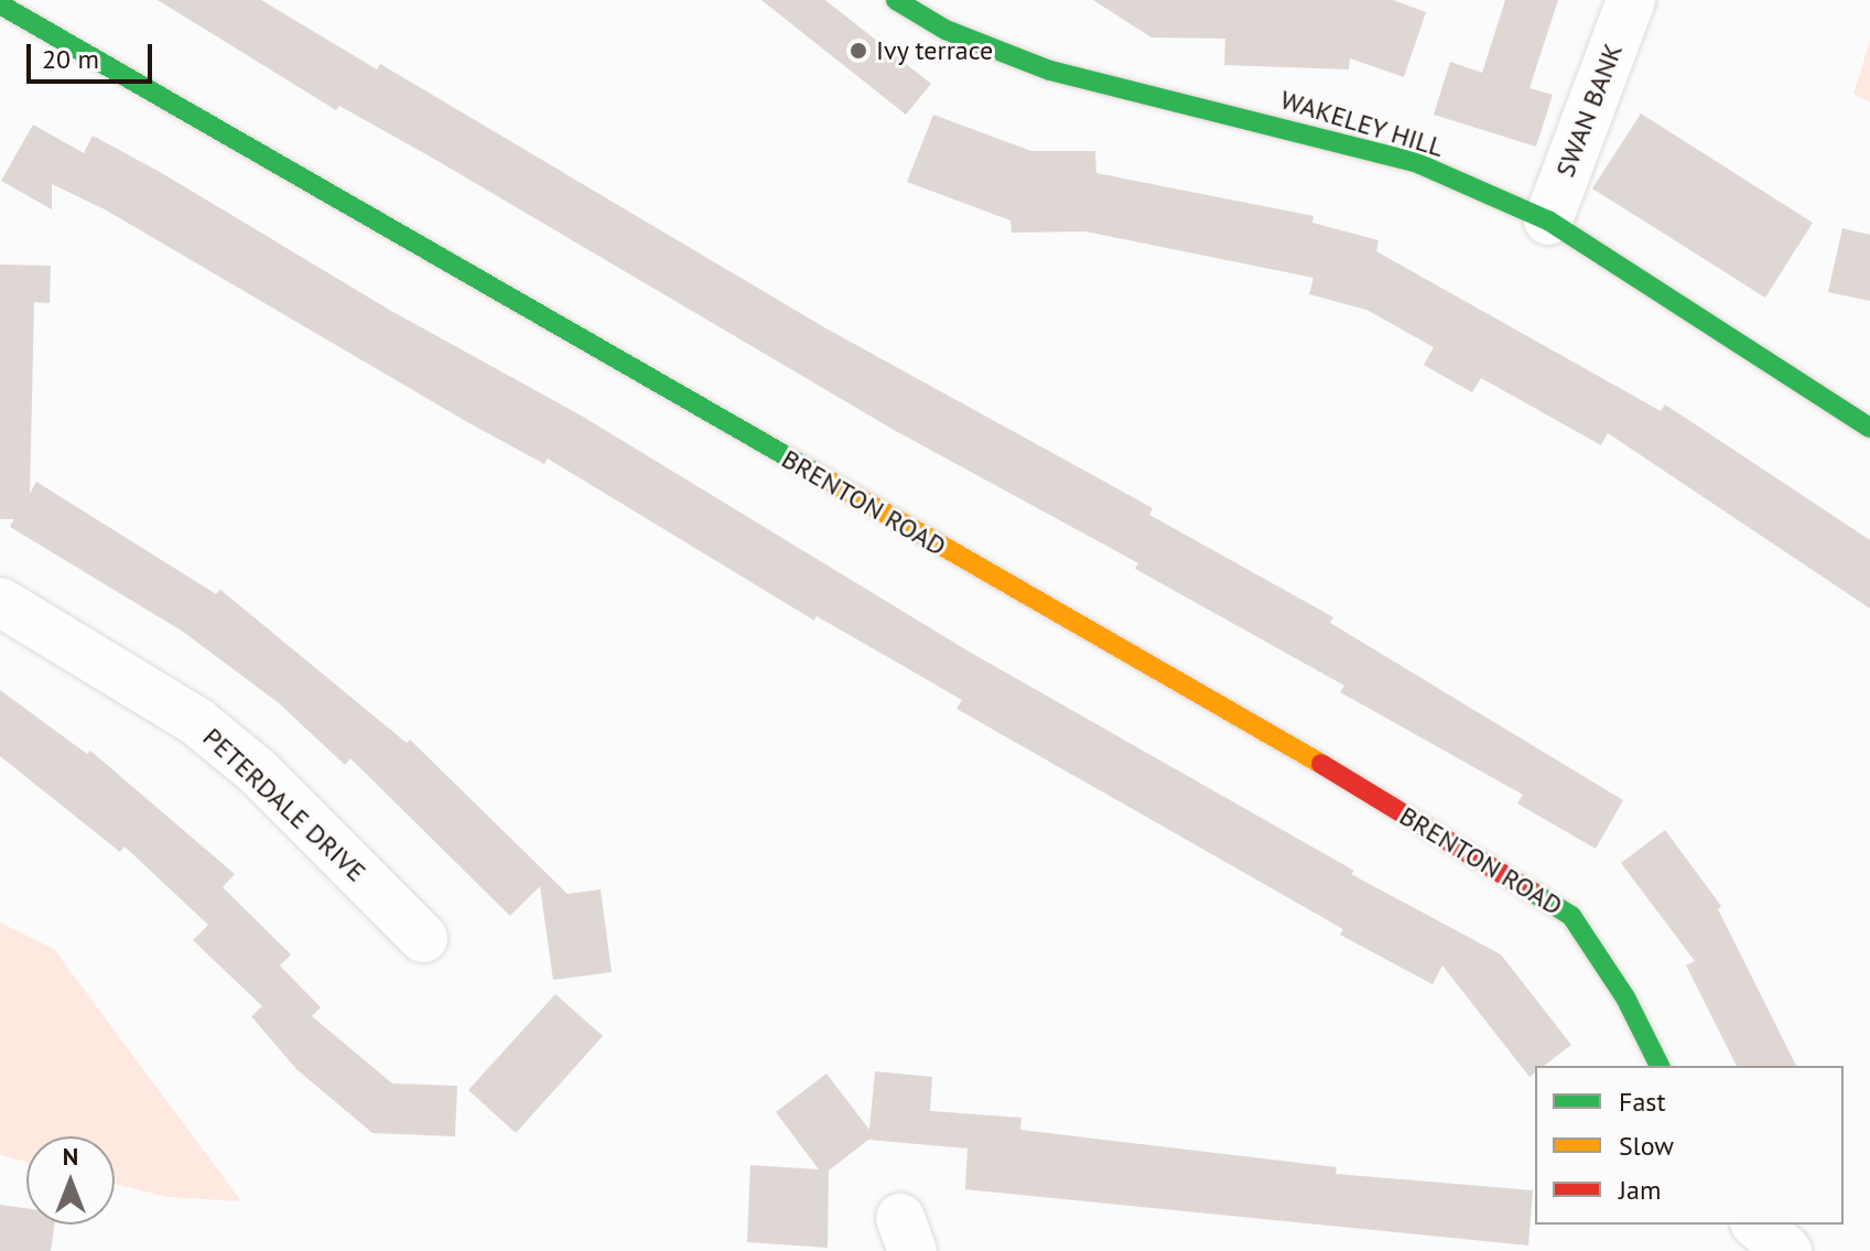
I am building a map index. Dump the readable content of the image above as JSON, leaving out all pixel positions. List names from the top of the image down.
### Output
{
  "streets": {
    "street": [
      "SWAN BANK",
      "WAKELEY HILL",
      "BRENTON ROAD",
      "PETERDALE DRIVE"
    ]
  },
  "crossings": [
    ["SWAN BANK", "WAKELEY HILL"]
  ],
  "places": ["Ivy terrace"],
  "legend": ["Fast", "Slow", "Jam"],
  "scale_bar": "20 m",
  "north": "top"
}
